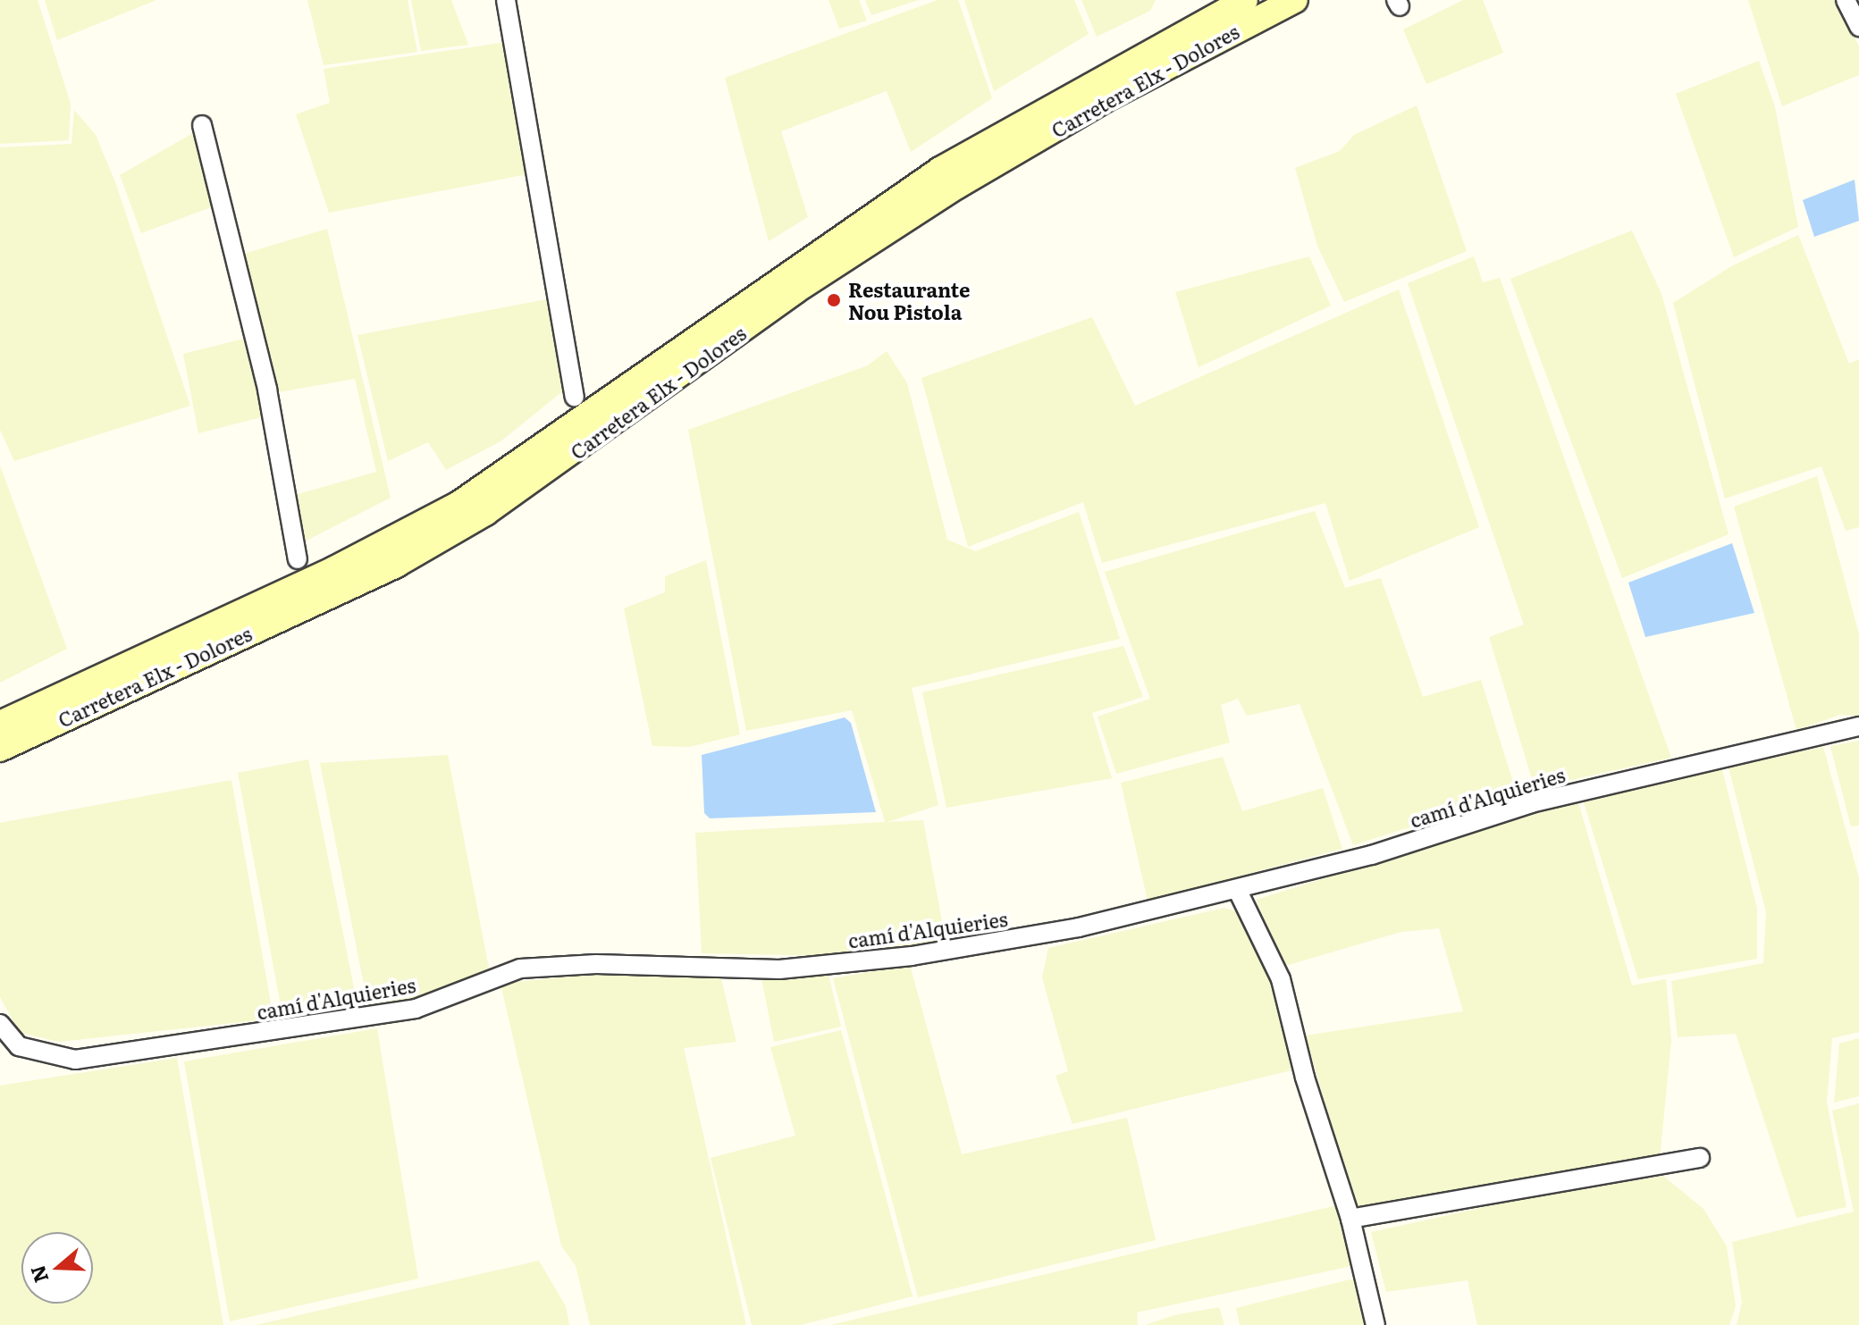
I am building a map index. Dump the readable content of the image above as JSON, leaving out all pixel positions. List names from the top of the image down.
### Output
{
  "streets": {
    "main road": ["Carretera Elx - Dolores"],
    "street": ["camí d'Alquieries"]
  },
  "places": ["Restaurante Nou Pistola"],
  "north": "left"
}
